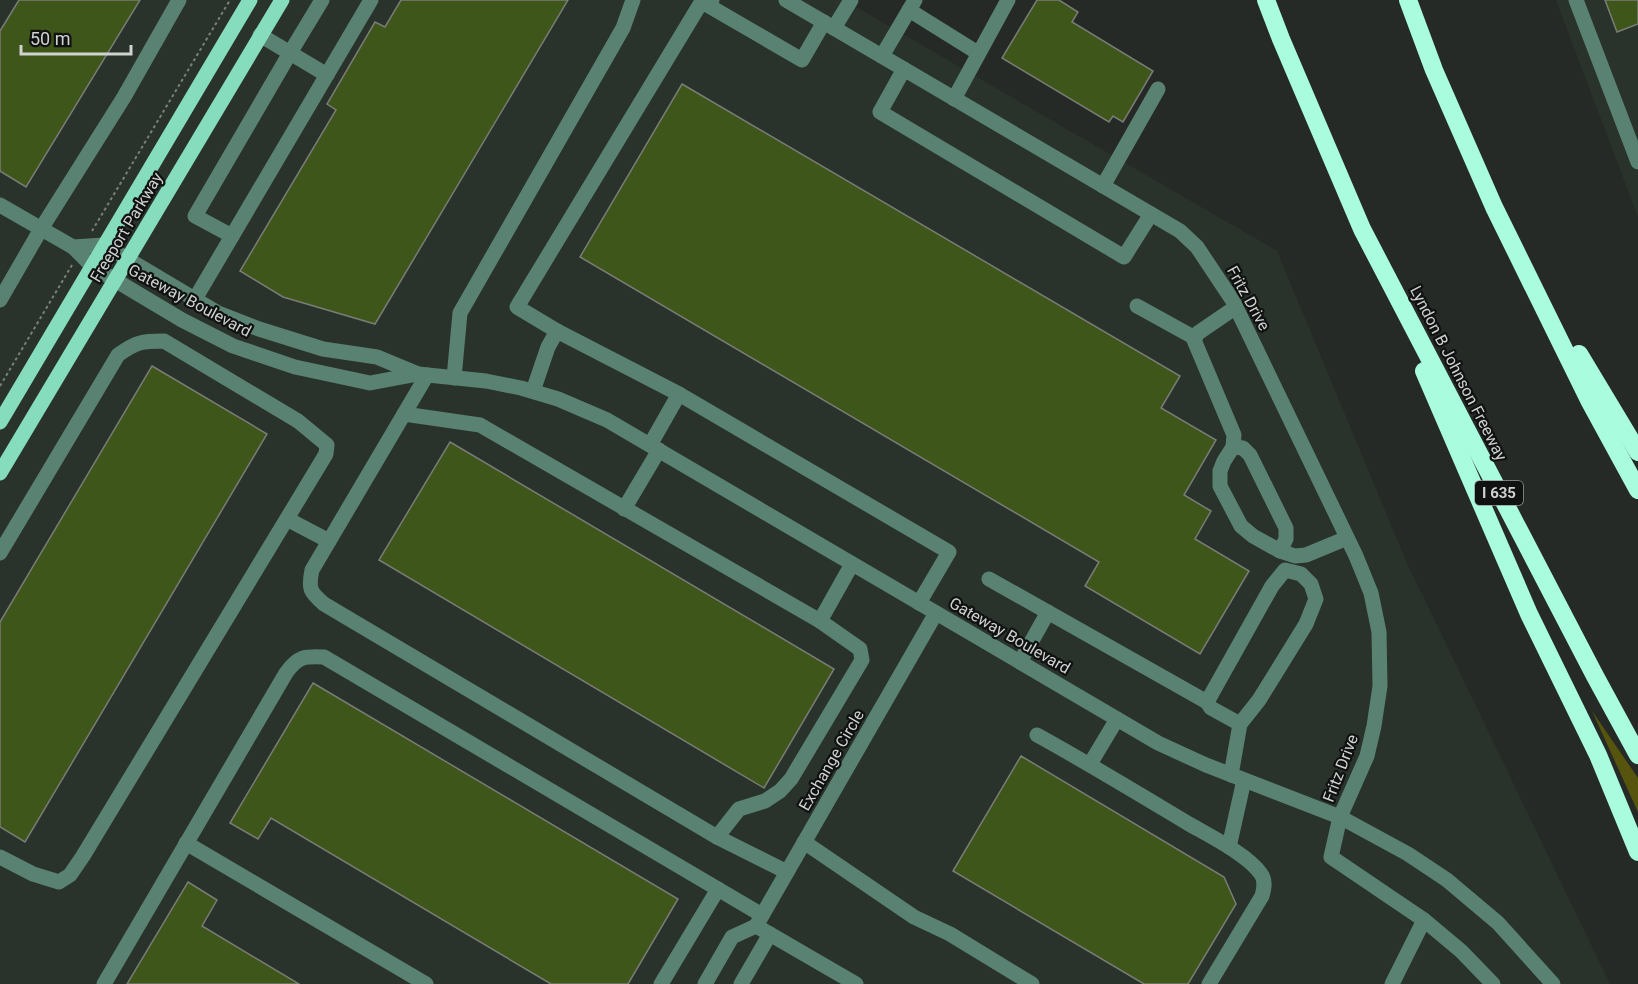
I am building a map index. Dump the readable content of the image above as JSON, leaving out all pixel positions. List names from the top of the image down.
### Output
{
  "streets": {
    "highway": ["Lyndon B Johnson Freeway", "I 635"],
    "main road": ["Freeport Parkway"],
    "street": ["Fritz Drive", "Gateway Boulevard", "Exchange Circle"]
  },
  "crossings": [
    ["Freeport Parkway", "Gateway Boulevard"],
    ["Fritz Drive", "Gateway Boulevard"],
    ["Gateway Boulevard", "Exchange Circle"]
  ],
  "scale_bar": "50 m"
}
